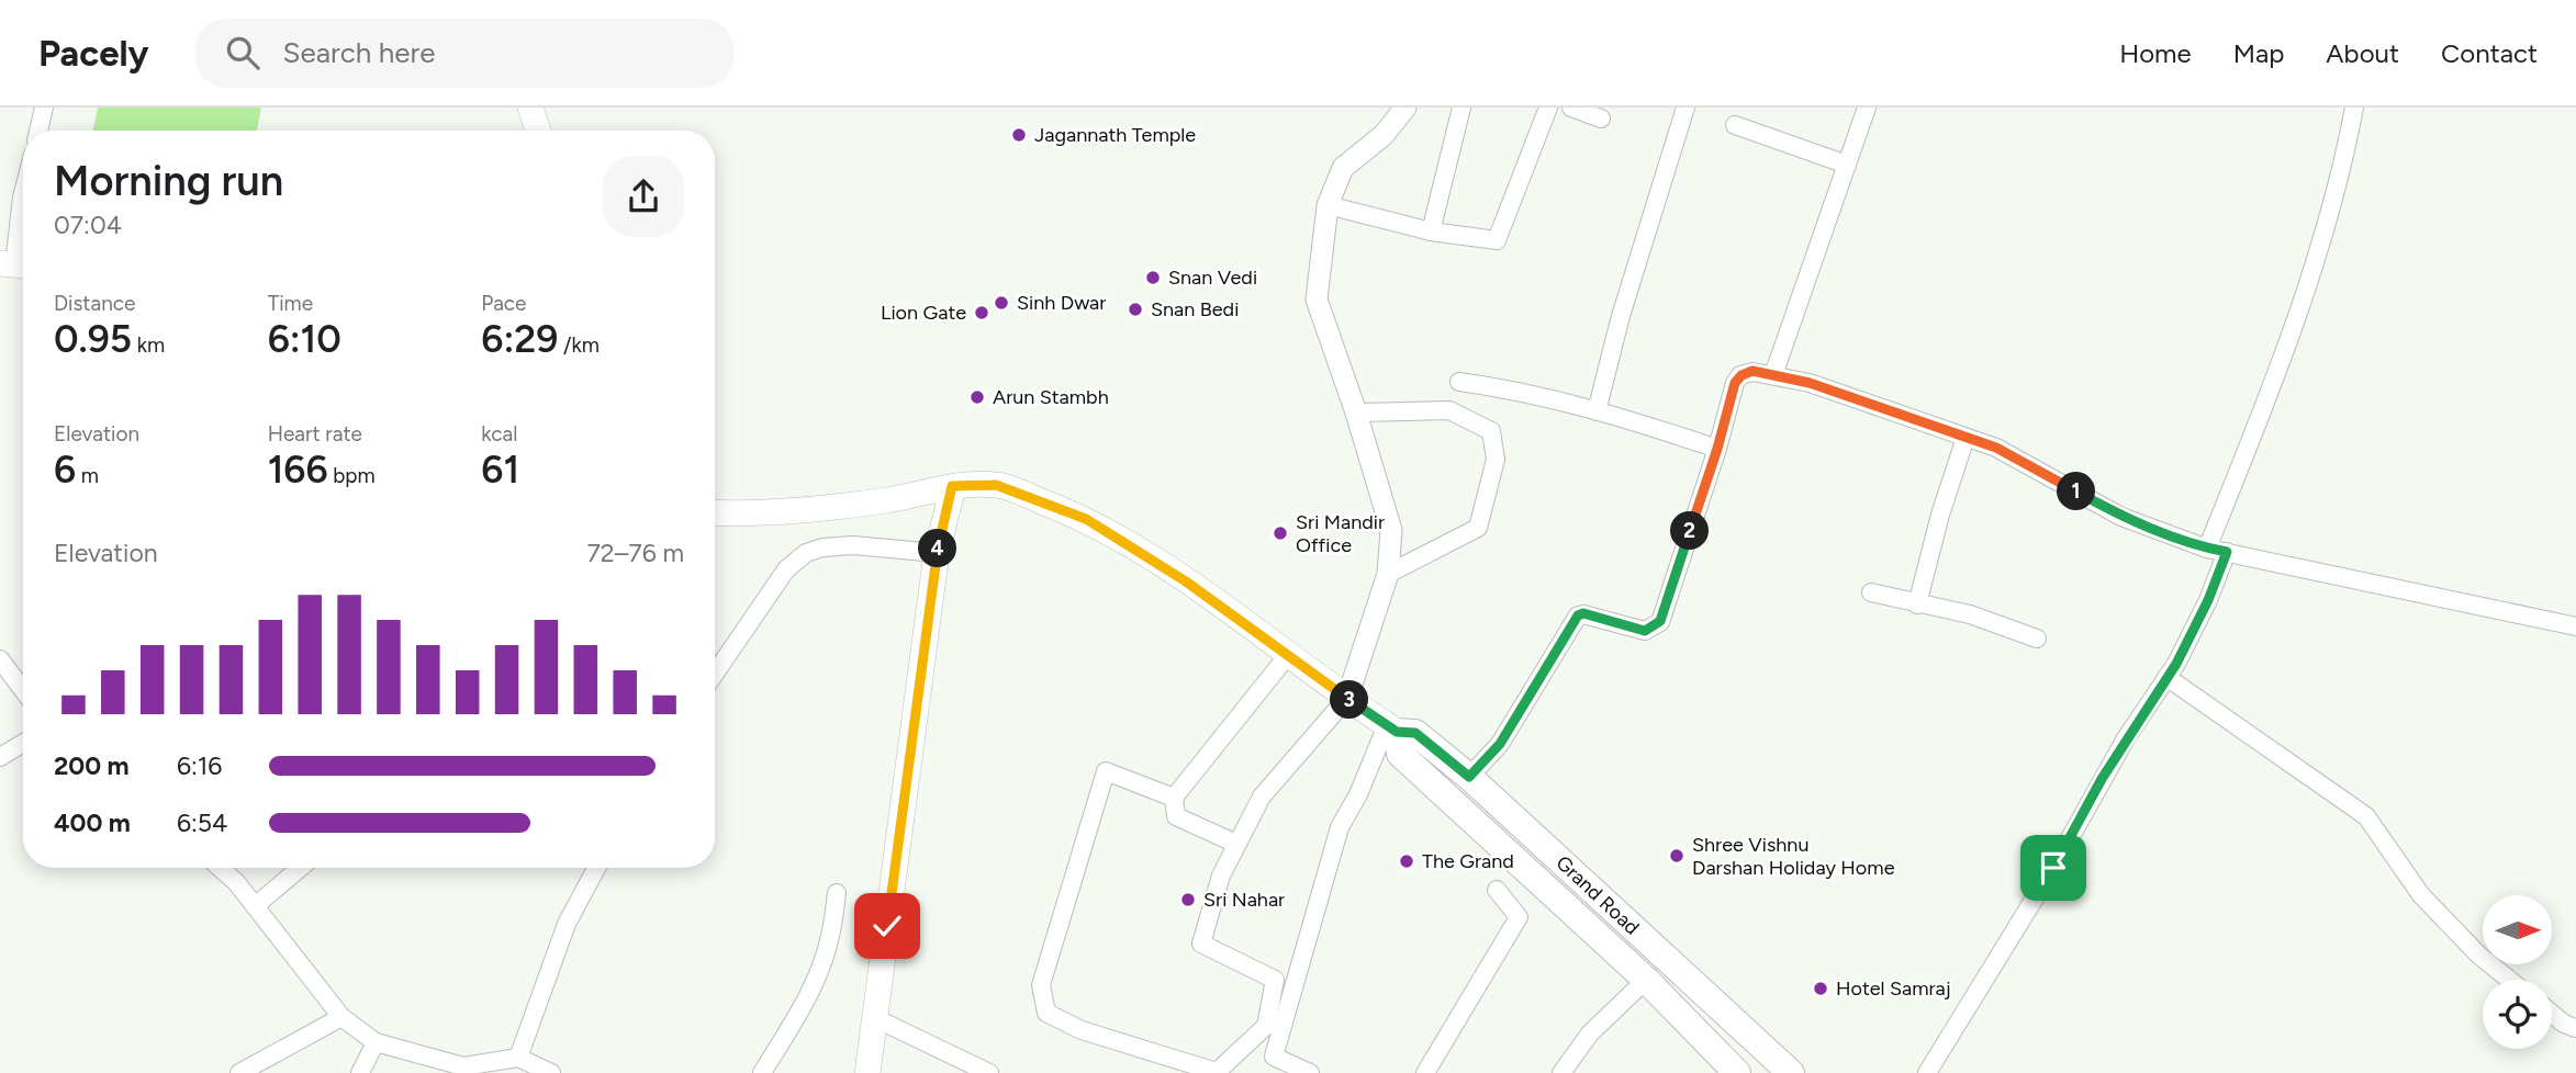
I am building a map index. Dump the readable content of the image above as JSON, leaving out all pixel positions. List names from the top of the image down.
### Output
{
  "streets": {
    "main road": ["Grand Road"]
  },
  "places": [
    "Jagannath Temple",
    "Snan Vedi",
    "Sinh Dwar",
    "Snan Bedi",
    "Lion Gate",
    "Arun Stambh",
    "Sri Mandir Office",
    "Shree Vishnu Darshan Holiday Home",
    "The Grand",
    "Sri Nahar",
    "Hotel Samraj"
  ],
  "north": "right",
  "page": {
    "header": "Pacely",
    "search": "Search here",
    "nav": [
      "Home",
      "Map",
      "About",
      "Contact"
    ],
    "heading": ["Morning run", "07:04"],
    "stats": [
      ["Distance", "0.95 km"],
      ["Time", "6:10"],
      ["Pace", "6:29 /km"],
      ["Elevation", "6 m"],
      ["Heart rate", "166 bpm"],
      ["kcal", "61"]
    ],
    "pins": [
      "1",
      "2",
      "4",
      "3"
    ],
    "chart": ["Elevation", "72–76 m"],
    "list": [
      {
        "name": "200 m",
        "note": "6:16"
      },
      {
        "name": "400 m",
        "note": "6:54"
      }
    ]
  }
}
